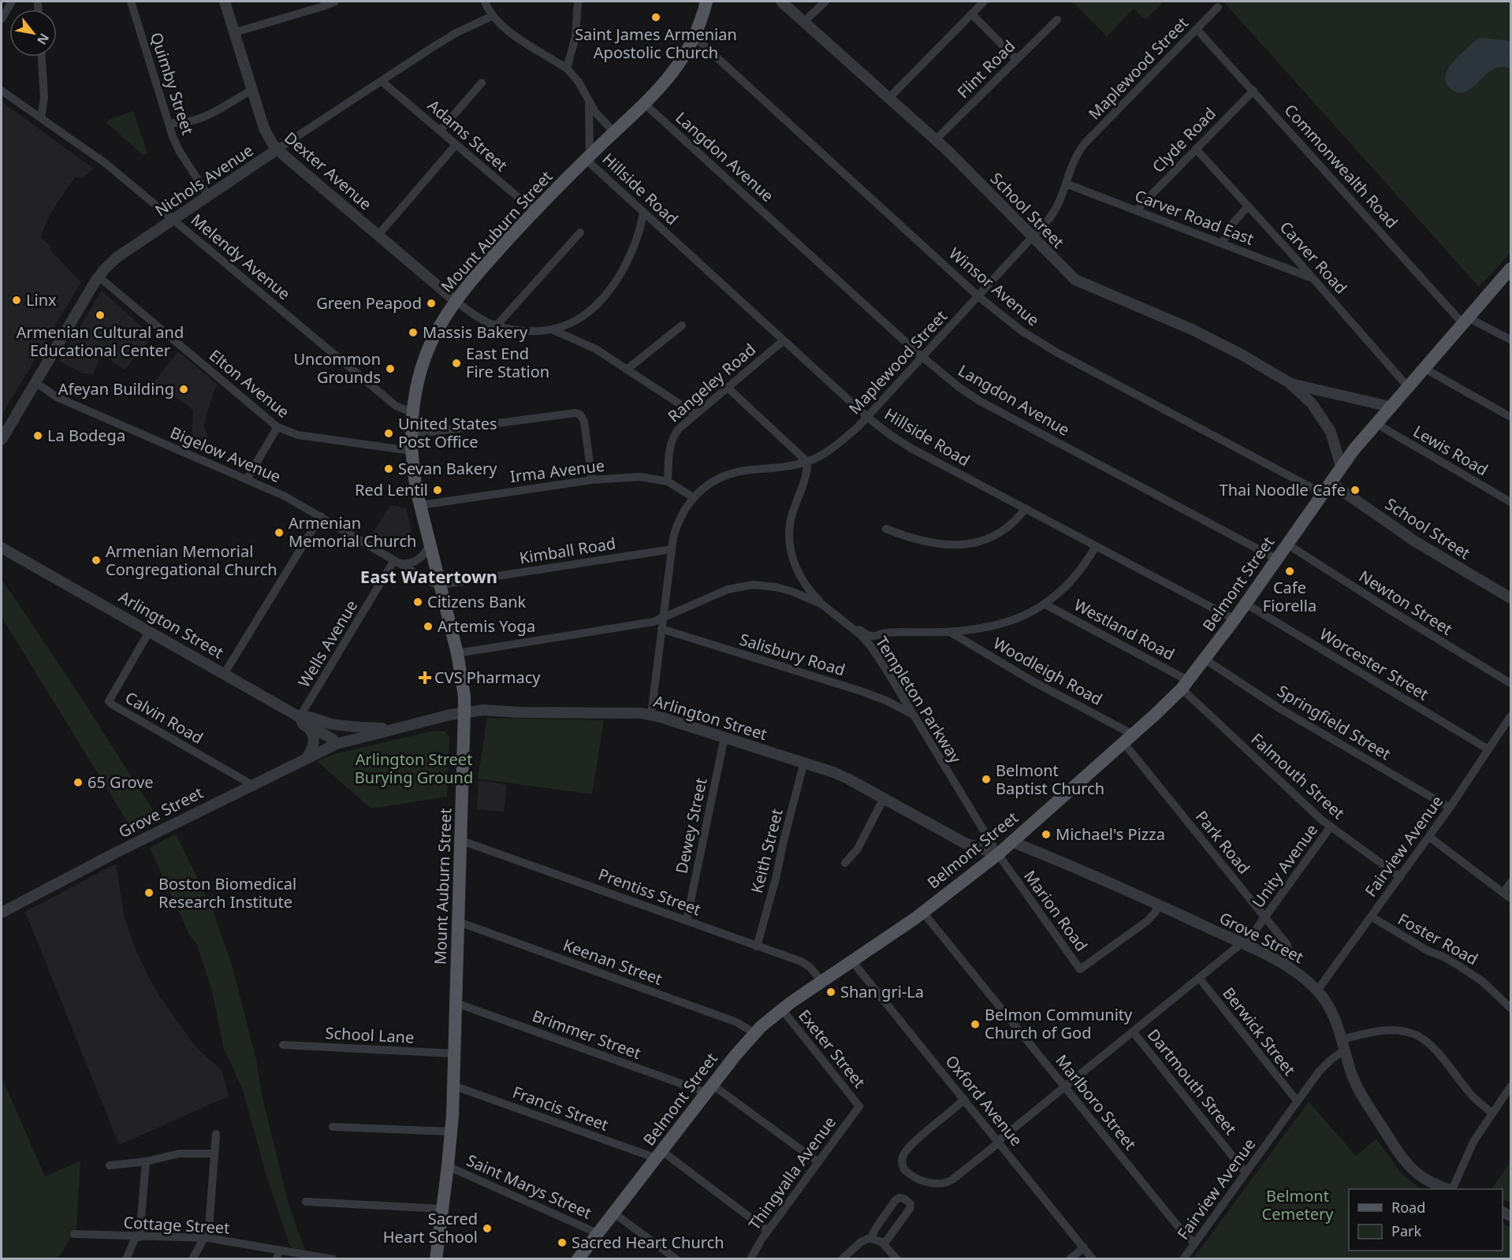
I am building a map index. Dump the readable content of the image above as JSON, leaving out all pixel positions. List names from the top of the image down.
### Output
{
  "streets": {
    "main road": ["Mount Auburn Street", "Belmont Street"],
    "street": [
      "Maplewood Street",
      "Flint Road",
      "Quimby Street",
      "Adams Street",
      "Clyde Road",
      "Langdon Avenue",
      "Commonwealth Road",
      "Dexter Avenue",
      "Nichols Avenue",
      "Hillside Road",
      "School Street",
      "Carver Road East",
      "Melendy Avenue",
      "Carver Road",
      "Winsor Avenue",
      "Rangeley Road",
      "Elton Avenue",
      "Lewis Road",
      "Bigelow Avenue",
      "Irma Avenue",
      "Kimball Road",
      "Newton Street",
      "Arlington Street",
      "Westland Road",
      "Wells Avenue",
      "Salisbury Road",
      "Worcester Street",
      "Woodleigh Road",
      "Templeton Parkway",
      "Calvin Road",
      "Springfield Street",
      "Falmouth Street",
      "Grove Street",
      "Dewey Street",
      "Park Road",
      "Fairview Avenue",
      "Keith Street",
      "Unity Avenue",
      "Prentiss Street",
      "Marion Road",
      "Foster Road",
      "Keenan Street",
      "Berwick Street",
      "Brimmer Street",
      "School Lane",
      "Exeter Street",
      "Dartmouth Street",
      "Oxford Avenue",
      "Marlboro Street",
      "Francis Street",
      "Thingvalla Avenue",
      "Saint Marys Street",
      "Cottage Street"
    ]
  },
  "crossings": [
    ["Maplewood Street", "Langdon Avenue"],
    ["Maplewood Street", "Commonwealth Road"],
    ["Maplewood Street", "Hillside Road"],
    ["Maplewood Street", "School Street"],
    ["Maplewood Street", "Carver Road East"],
    ["Maplewood Street", "Winsor Avenue"],
    ["Maplewood Street", "Irma Avenue"],
    ["Maplewood Street", "Kimball Road"],
    ["Maplewood Street", "Arlington Street"],
    ["Maplewood Street", "Salisbury Road"],
    ["Maplewood Street", "Templeton Parkway"],
    ["Flint Road", "School Street"],
    ["Quimby Street", "Nichols Avenue"],
    ["Adams Street", "Nichols Avenue"],
    ["Adams Street", "Mount Auburn Street"],
    ["Clyde Road", "Commonwealth Road"],
    ["Clyde Road", "Carver Road East"],
    ["Clyde Road", "Carver Road"],
    ["Langdon Avenue", "Mount Auburn Street"],
    ["Langdon Avenue", "Belmont Street"],
    ["Commonwealth Road", "Belmont Street"],
    ["Dexter Avenue", "Nichols Avenue"],
    ["Dexter Avenue", "Mount Auburn Street"],
    ["Nichols Avenue", "Melendy Avenue"],
    ["Nichols Avenue", "Elton Avenue"],
    ["Nichols Avenue", "Bigelow Avenue"],
    ["Hillside Road", "Mount Auburn Street"],
    ["Hillside Road", "Rangeley Road"],
    ["Hillside Road", "Belmont Street"],
    ["School Street", "Belmont Street"],
    ["Carver Road East", "Carver Road"],
    ["Mount Auburn Street", "Melendy Avenue"],
    ["Mount Auburn Street", "Winsor Avenue"],
    ["Mount Auburn Street", "Elton Avenue"],
    ["Mount Auburn Street", "Bigelow Avenue"],
    ["Mount Auburn Street", "Irma Avenue"],
    ["Mount Auburn Street", "Kimball Road"],
    ["Mount Auburn Street", "Arlington Street"],
    ["Mount Auburn Street", "Templeton Parkway"],
    ["Mount Auburn Street", "Prentiss Street"],
    ["Mount Auburn Street", "Keenan Street"],
    ["Mount Auburn Street", "Brimmer Street"],
    ["Mount Auburn Street", "School Lane"],
    ["Mount Auburn Street", "Francis Street"],
    ["Mount Auburn Street", "Saint Marys Street"],
    ["Carver Road", "Belmont Street"],
    ["Winsor Avenue", "Belmont Street"],
    ["Rangeley Road", "Irma Avenue"],
    ["Lewis Road", "Belmont Street"],
    ["Bigelow Avenue", "Kimball Road"],
    ["Bigelow Avenue", "Wells Avenue"],
    ["Belmont Street", "Newton Street"],
    ["Belmont Street", "Arlington Street"],
    ["Belmont Street", "Westland Road"],
    ["Belmont Street", "Worcester Street"],
    ["Belmont Street", "Woodleigh Road"],
    ["Belmont Street", "Templeton Parkway"],
    ["Belmont Street", "Springfield Street"],
    ["Belmont Street", "Falmouth Street"],
    ["Belmont Street", "Grove Street"],
    ["Belmont Street", "Park Road"],
    ["Belmont Street", "Prentiss Street"],
    ["Belmont Street", "Marion Road"],
    ["Belmont Street", "Keenan Street"],
    ["Belmont Street", "Brimmer Street"],
    ["Belmont Street", "Exeter Street"],
    ["Belmont Street", "Oxford Avenue"],
    ["Belmont Street", "Marlboro Street"],
    ["Belmont Street", "Francis Street"],
    ["Belmont Street", "Saint Marys Street"],
    ["Arlington Street", "Wells Avenue"],
    ["Arlington Street", "Templeton Parkway"],
    ["Arlington Street", "Calvin Road"],
    ["Arlington Street", "Grove Street"],
    ["Arlington Street", "Dewey Street"],
    ["Arlington Street", "Keith Street"],
    ["Arlington Street", "Marion Road"],
    ["Westland Road", "Falmouth Street"],
    ["Salisbury Road", "Templeton Parkway"],
    ["Worcester Street", "Fairview Avenue"],
    ["Woodleigh Road", "Park Road"],
    ["Templeton Parkway", "Marion Road"],
    ["Calvin Road", "Grove Street"],
    ["Springfield Street", "Fairview Avenue"],
    ["Falmouth Street", "Fairview Avenue"],
    ["Falmouth Street", "Unity Avenue"],
    ["Grove Street", "Park Road"],
    ["Grove Street", "Fairview Avenue"],
    ["Grove Street", "Unity Avenue"],
    ["Grove Street", "Marion Road"],
    ["Dewey Street", "Prentiss Street"],
    ["Park Road", "Unity Avenue"],
    ["Fairview Avenue", "Foster Road"],
    ["Fairview Avenue", "Berwick Street"],
    ["Fairview Avenue", "Dartmouth Street"],
    ["Fairview Avenue", "Marlboro Street"],
    ["Keith Street", "Prentiss Street"],
    ["Unity Avenue", "Berwick Street"],
    ["Unity Avenue", "Dartmouth Street"],
    ["Unity Avenue", "Oxford Avenue"],
    ["Unity Avenue", "Marlboro Street"],
    ["Brimmer Street", "Thingvalla Avenue"],
    ["Exeter Street", "Thingvalla Avenue"],
    ["Francis Street", "Thingvalla Avenue"]
  ],
  "districts": ["East Watertown"],
  "parks": ["Arlington Street Burying Ground", "Belmont Cemetery"],
  "places": {
    "other": [
      "Saint James Armenian Apostolic Church",
      "Linx",
      "Green Peapod",
      "Armenian Cultural and Educational Center",
      "Massis Bakery",
      "East End Fire Station",
      "Uncommon Grounds",
      "Afeyan Building",
      "United States Post Office",
      "La Bodega",
      "Sevan Bakery",
      "Red Lentil",
      "Thai Noodle Cafe",
      "Armenian Memorial Church",
      "Armenian Memorial Congregational Church",
      "Cafe Fiorella",
      "Citizens Bank",
      "Artemis Yoga",
      "Belmont Baptist Church",
      "65 Grove",
      "Michael's Pizza",
      "Boston Biomedical Research Institute",
      "Shan gri-La",
      "Belmon Community Church of God",
      "Sacred Heart School",
      "Sacred Heart Church"
    ],
    "health": ["CVS Pharmacy"]
  },
  "legend": ["Road", "Park"],
  "north": "bottom right"
}
